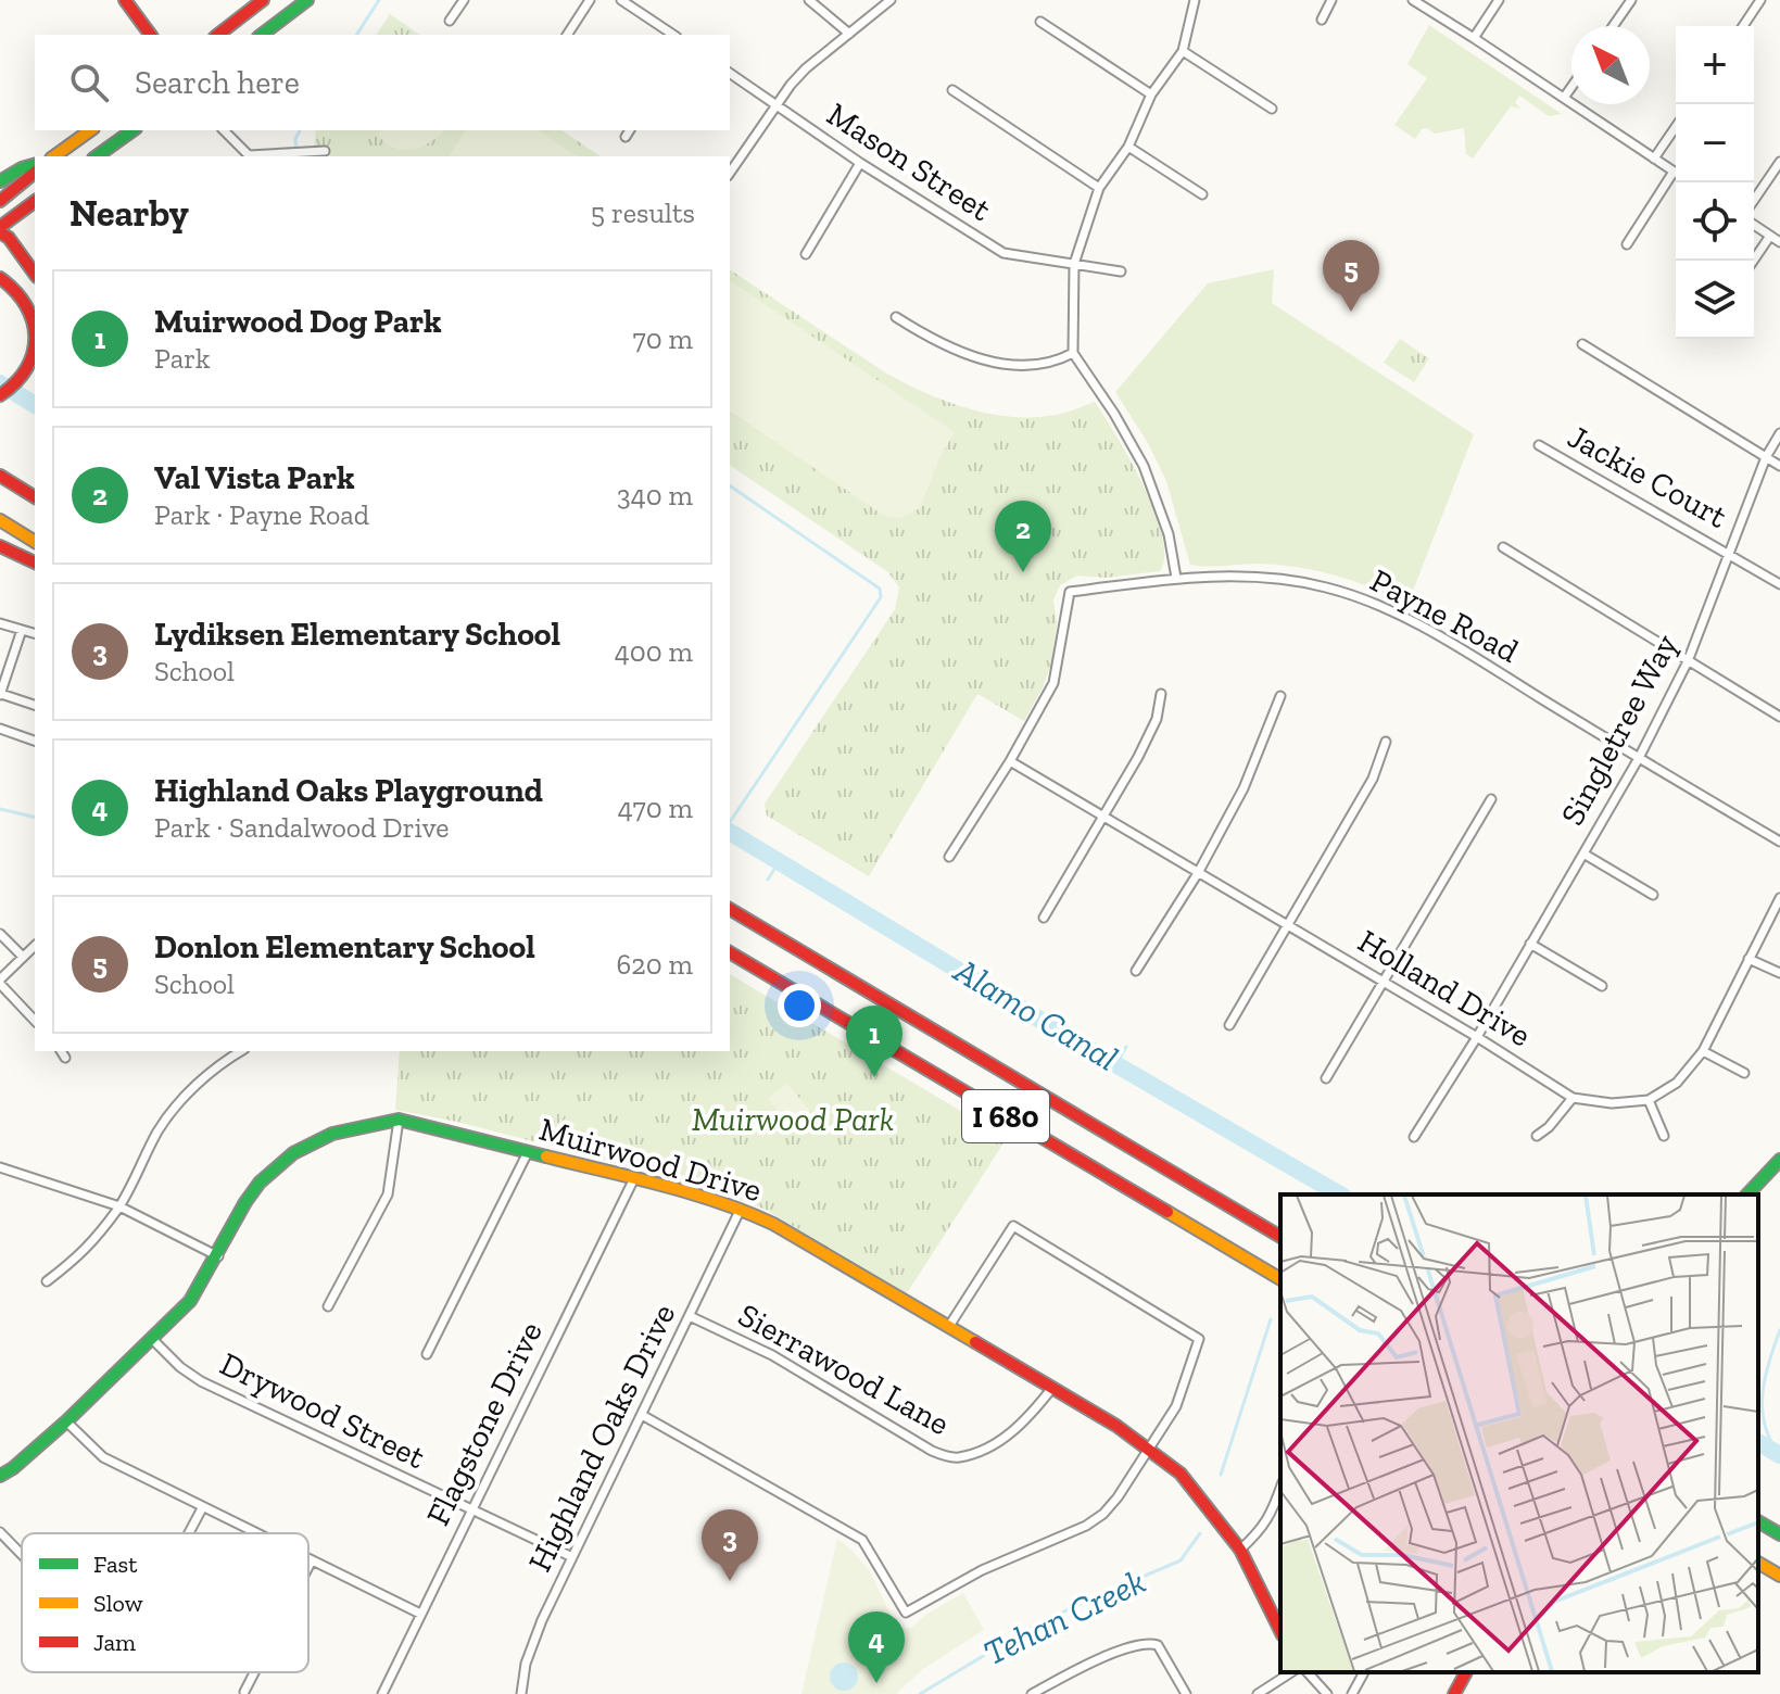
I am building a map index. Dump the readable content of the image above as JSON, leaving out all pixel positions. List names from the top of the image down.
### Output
{
  "streets": {
    "main road": ["I 680", "Muirwood Drive"],
    "street": [
      "Mason Street",
      "Jackie Court",
      "Payne Road",
      "Singletree Way",
      "Holland Drive",
      "Sierrawood Lane",
      "Drywood Street",
      "Flagstone Drive",
      "Highland Oaks Drive"
    ]
  },
  "crossings": [
    ["Jackie Court", "Singletree Way"],
    ["Payne Road", "Singletree Way"],
    ["Payne Road", "Holland Drive"],
    ["Singletree Way", "Holland Drive"],
    ["Muirwood Drive", "Sierrawood Lane"],
    ["Muirwood Drive", "Drywood Street"],
    ["Muirwood Drive", "Flagstone Drive"],
    ["Muirwood Drive", "Highland Oaks Drive"],
    ["Sierrawood Lane", "Highland Oaks Drive"],
    ["Drywood Street", "Flagstone Drive"],
    ["Drywood Street", "Highland Oaks Drive"]
  ],
  "water": ["Alamo Canal", "Tehan Creek"],
  "parks": ["Muirwood Park"],
  "legend": ["Fast", "Slow", "Jam"],
  "north": "top left",
  "page": {
    "map_buttons": ["+", "−"],
    "search": "Search here",
    "heading": ["Nearby", "5 results"],
    "pins": [
      "5",
      "2",
      "1",
      "3",
      "4"
    ],
    "list": [
      {
        "mark": "1",
        "name": "Muirwood Dog Park",
        "note": "Park",
        "value": "70 m"
      },
      {
        "mark": "2",
        "name": "Val Vista Park",
        "note": "Park · Payne Road",
        "value": "340 m"
      },
      {
        "mark": "3",
        "name": "Lydiksen Elementary School",
        "note": "School",
        "value": "400 m"
      },
      {
        "mark": "4",
        "name": "Highland Oaks Playground",
        "note": "Park · Sandalwood Drive",
        "value": "470 m"
      },
      {
        "mark": "5",
        "name": "Donlon Elementary School",
        "note": "School",
        "value": "620 m"
      }
    ]
  }
}
